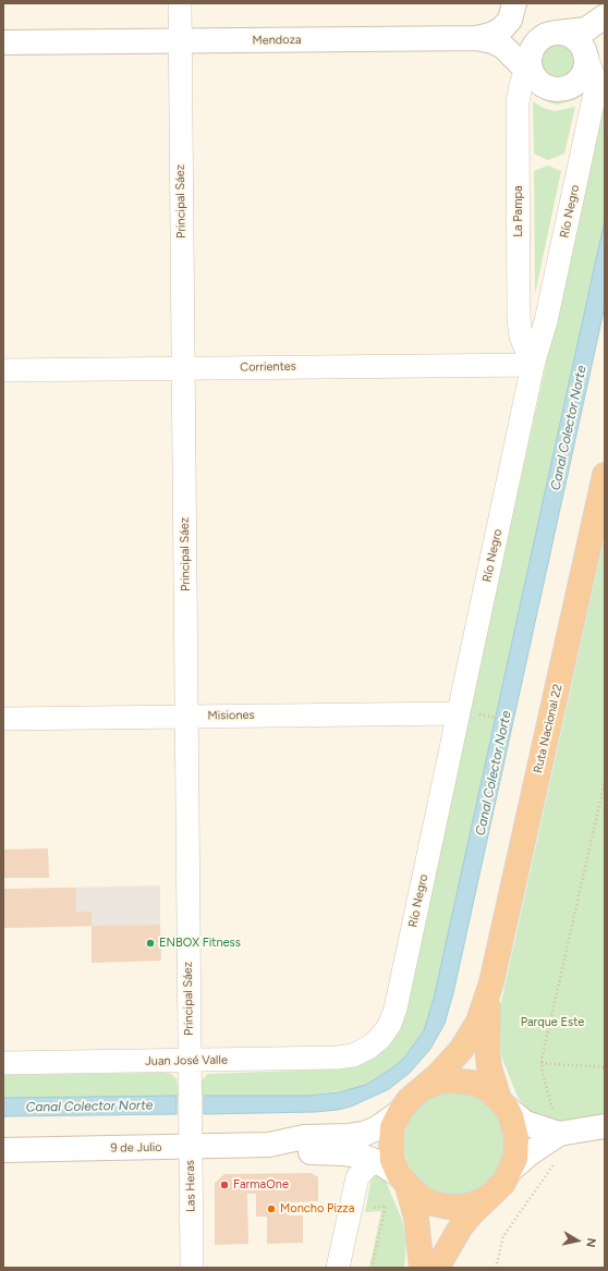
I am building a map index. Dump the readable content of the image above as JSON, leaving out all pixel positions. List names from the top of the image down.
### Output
{
  "streets": {
    "highway": ["Ruta Nacional 22"],
    "street": [
      "Mendoza",
      "Principal Sáez",
      "La Pampa",
      "Río Negro",
      "Corrientes",
      "Misiones",
      "Juan José Valle",
      "9 de Julio",
      "Las Heras"
    ]
  },
  "crossings": [
    ["Mendoza", "Principal Sáez"],
    ["Mendoza", "La Pampa"],
    ["Mendoza", "Río Negro"],
    ["Principal Sáez", "Corrientes"],
    ["Principal Sáez", "Misiones"],
    ["Principal Sáez", "Juan José Valle"],
    ["Principal Sáez", "Las Heras"],
    ["La Pampa", "Río Negro"],
    ["La Pampa", "Corrientes"],
    ["Río Negro", "Corrientes"],
    ["Río Negro", "Misiones"],
    ["Río Negro", "Juan José Valle"],
    ["Ruta Nacional 22", "9 de Julio"],
    ["9 de Julio", "Las Heras"]
  ],
  "water": ["Canal Colector Norte"],
  "parks": ["Parque Este"],
  "places": ["ENBOX Fitness", "FarmaOne", "Moncho Pizza"],
  "north": "right"
}
